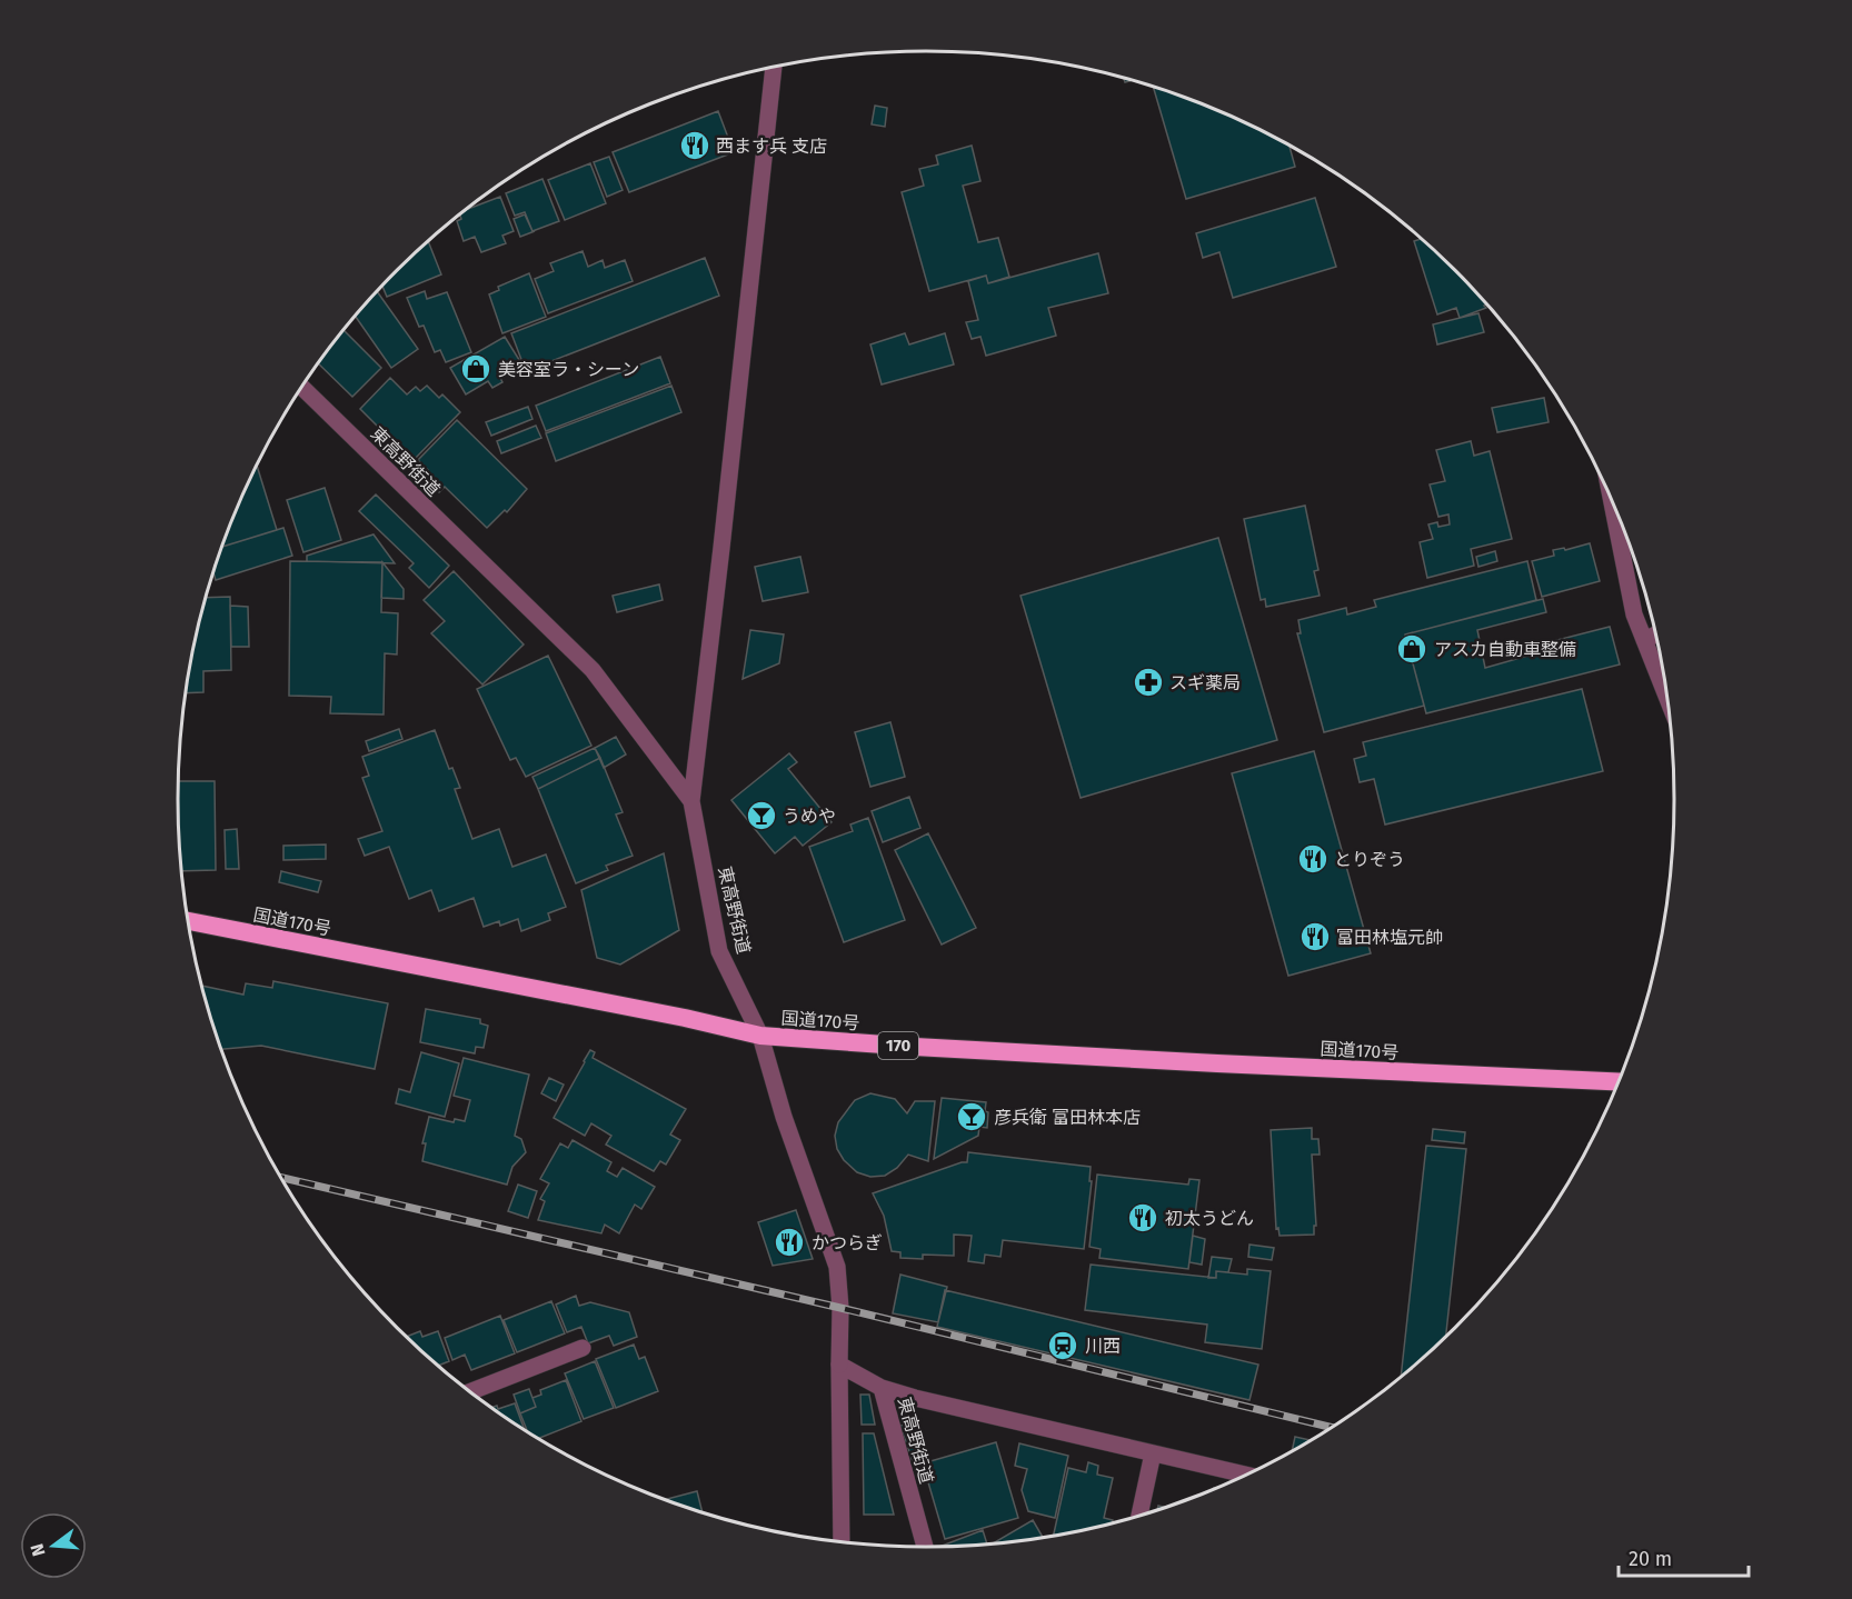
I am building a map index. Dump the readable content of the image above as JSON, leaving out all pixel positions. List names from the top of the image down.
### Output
{
  "streets": {
    "highway": ["国道170号", "170"],
    "street": ["東高野街道"]
  },
  "crossings": [
    ["東高野街道", "国道170号"]
  ],
  "places": {
    "restaurant": [
      "西ます兵 支店",
      "とりぞう",
      "富田林塩元帥",
      "初太うどん",
      "かつらぎ"
    ],
    "shop": ["美容室ラ・シーン", "アスカ自動車整備"],
    "pharmacy": ["スギ薬局"],
    "bar": ["うめや", "彦兵衛 富田林本店"],
    "station": ["川西"]
  },
  "scale_bar": "20 m",
  "north": "left"
}
